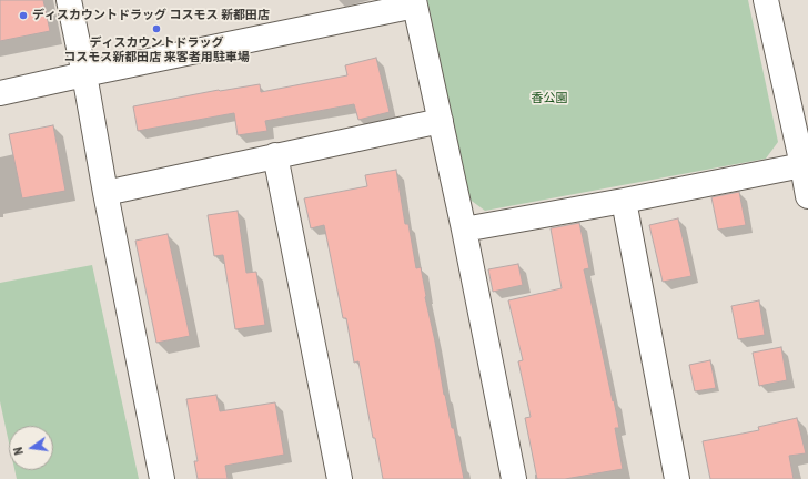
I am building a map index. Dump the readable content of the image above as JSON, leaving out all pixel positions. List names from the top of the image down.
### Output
{
  "parks": ["香公園"],
  "places": ["ディスカウントドラッグ コスモス 新都田店", "ディスカウントドラッグ コスモス新都田店 来客者用駐車場"],
  "north": "left"
}
